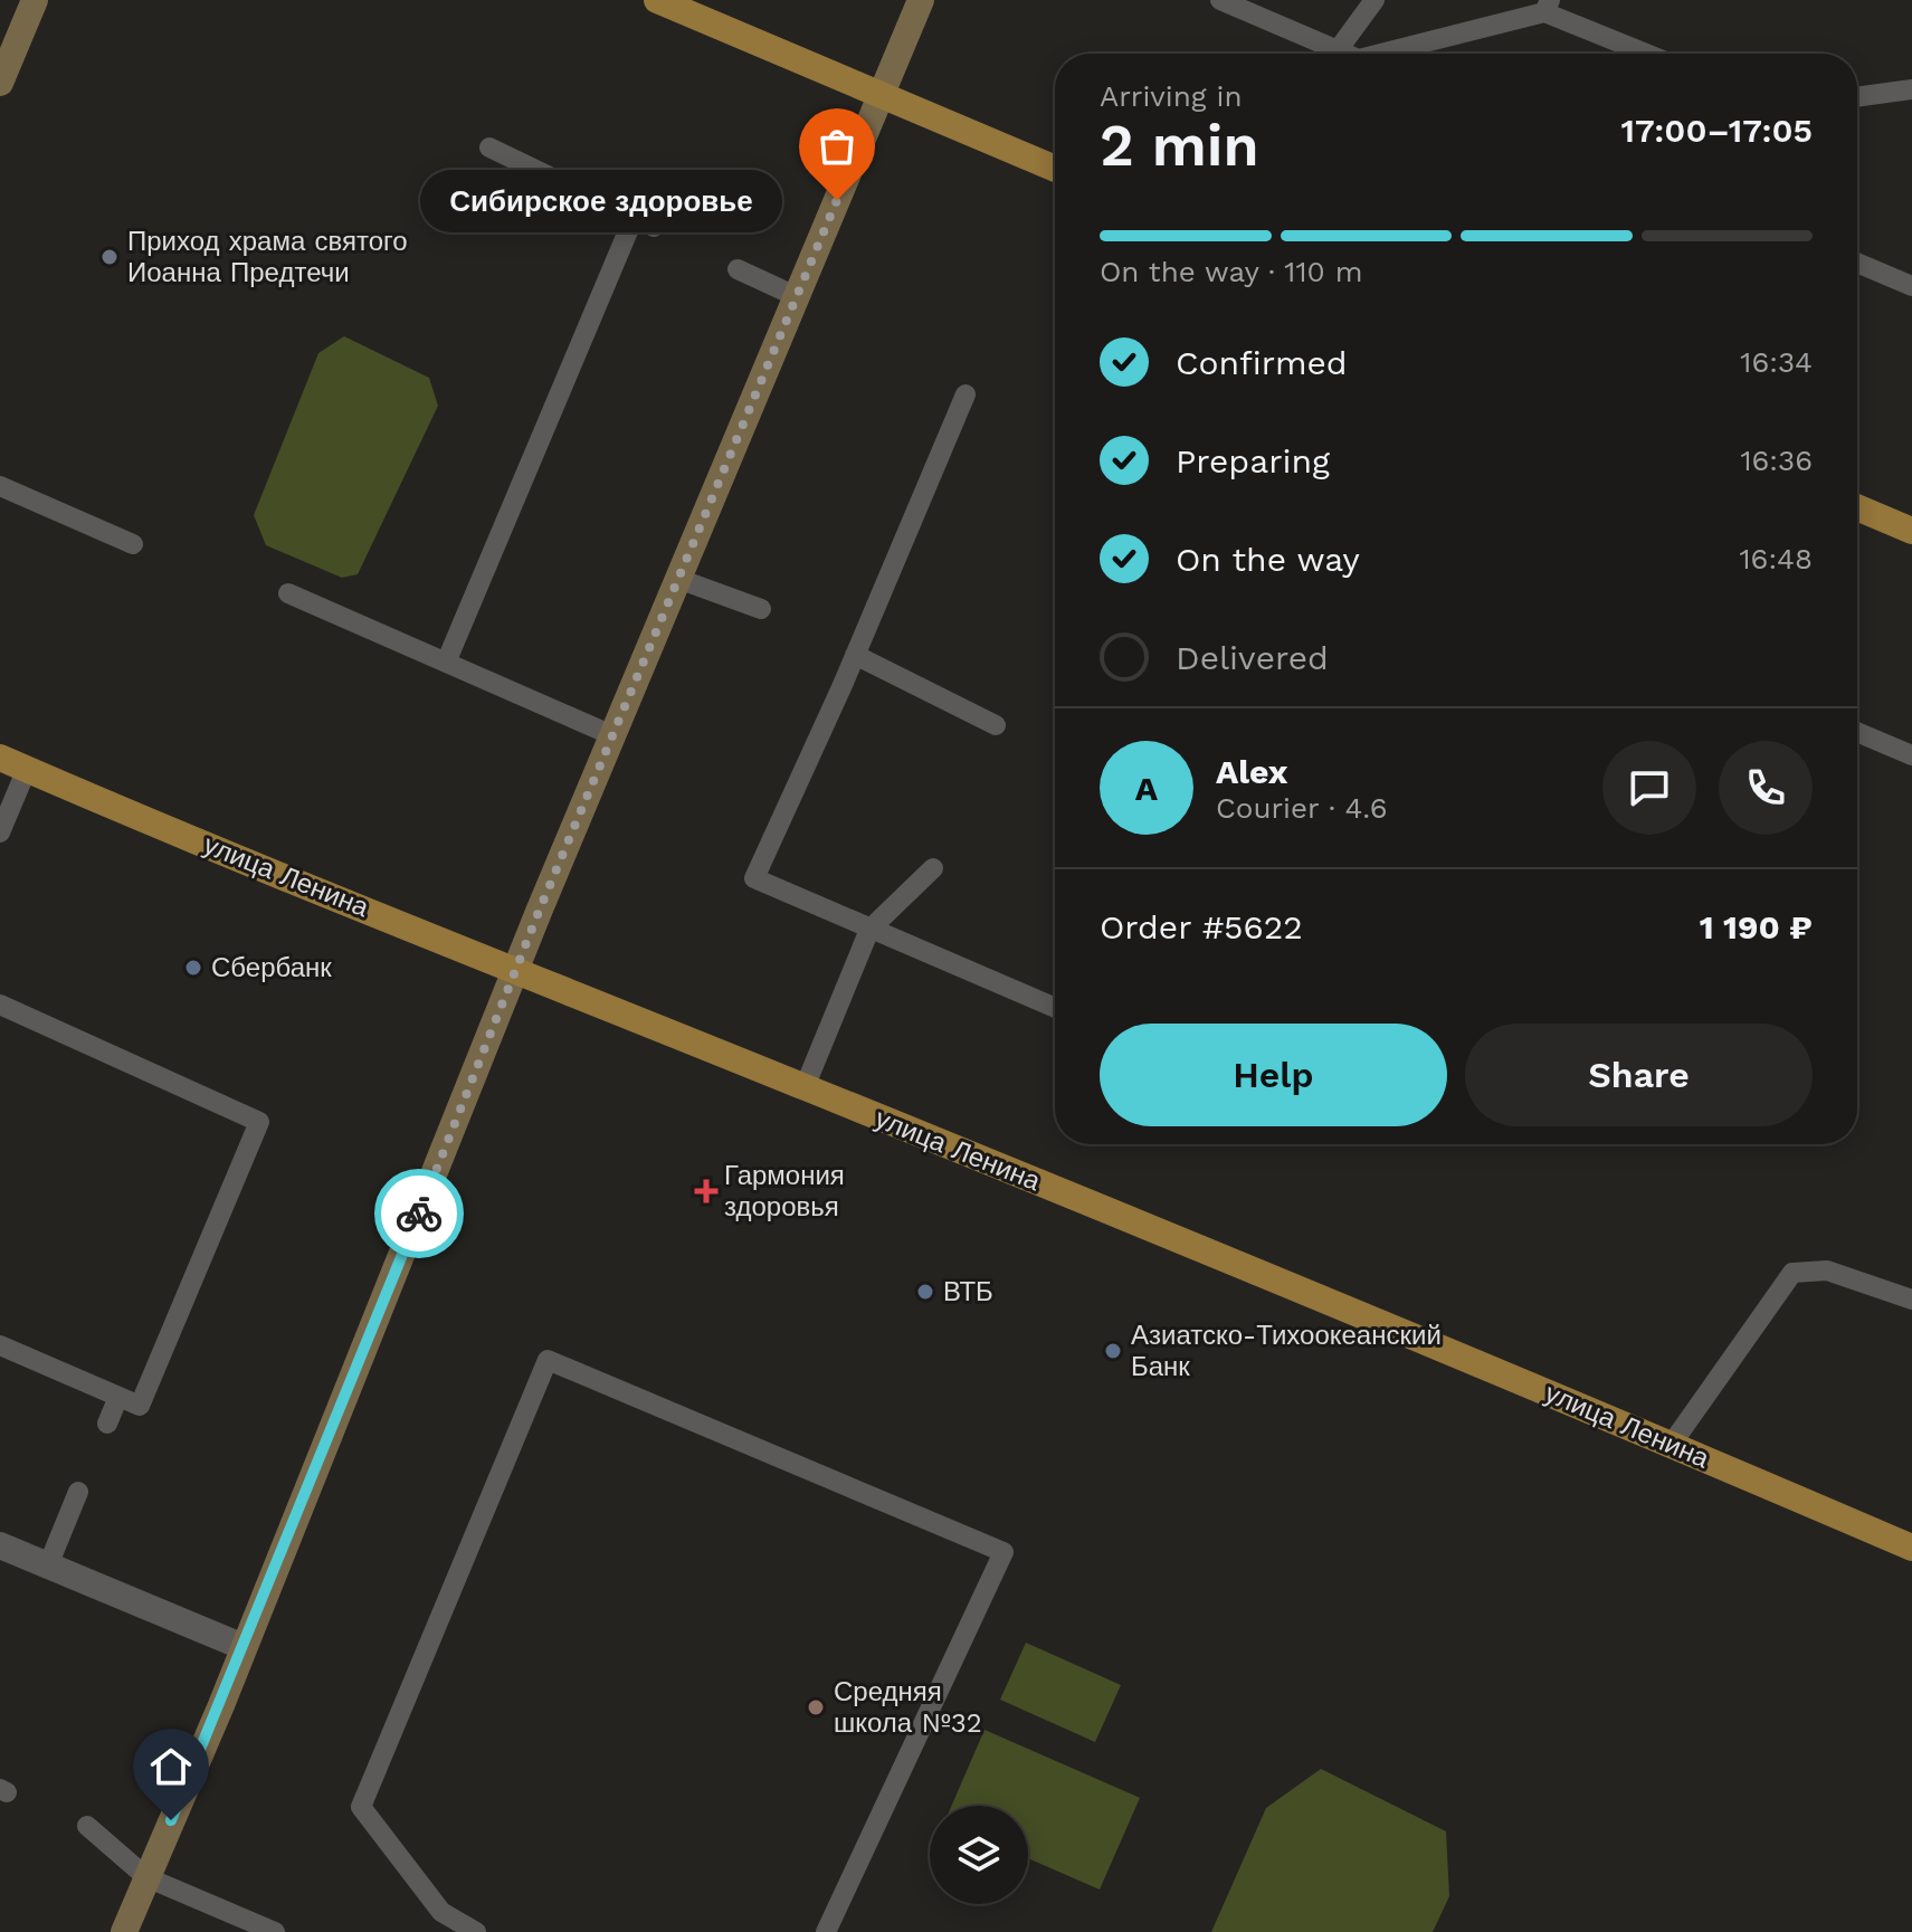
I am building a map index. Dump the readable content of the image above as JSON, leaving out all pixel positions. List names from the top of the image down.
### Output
{
  "streets": {
    "main road": ["улица Ленина"]
  },
  "places": {
    "other": [
      "Сибирское здоровье",
      "Приход храма святого Иоанна Предтечи",
      "Сбербанк",
      "ВТБ",
      "Азиатско-Тихоокеанский Банк",
      "Средняя школа №32"
    ],
    "health": ["Гармония здоровья"]
  },
  "page": {
    "heading": ["2 min", "Arriving in", "17:00–17:05"],
    "panel": [
      "Alex",
      "Courier · 4.6",
      "Order #5622",
      "1 190 ₽"
    ],
    "bubble": "Сибирское здоровье",
    "bar": "On the way · 110 m",
    "list": [
      ["Confirmed", "16:34"],
      ["Preparing", "16:36"],
      ["On the way", "16:48"],
      "Delivered"
    ],
    "round": "A",
    "buttons": ["Help", "Share"]
  }
}
